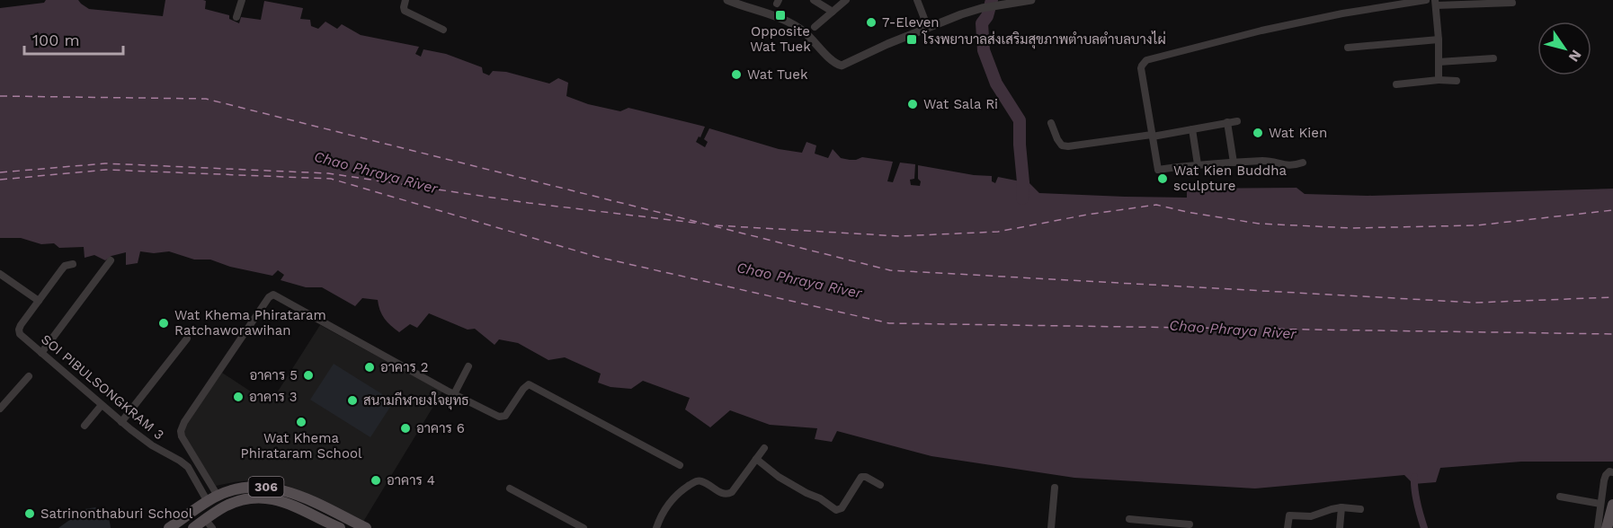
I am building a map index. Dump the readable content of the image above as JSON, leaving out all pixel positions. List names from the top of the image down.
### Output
{
  "streets": {
    "main road": ["306"],
    "street": ["SOI PIBULSONGKRAM 3"]
  },
  "crossings": [
    ["SOI PIBULSONGKRAM 3", "306"]
  ],
  "water": ["Chao Phraya River"],
  "places": {
    "transit": ["Opposite Wat Tuek", "โรงพยาบาลส่งเสริมสุขภาพตำบลตำบลบางไผ่"],
    "other": [
      "7-Eleven",
      "Wat Tuek",
      "Wat Sala Ri",
      "Wat Kien",
      "Wat Kien Buddha sculpture",
      "Wat Khema Phirataram Ratchaworawihan",
      "อาคาร 2",
      "อาคาร 5",
      "อาคาร 3",
      "สนามกีฬายงใจยุทธ",
      "Wat Khema Phirataram School",
      "อาคาร 6",
      "อาคาร 4",
      "Satrinonthaburi School"
    ]
  },
  "scale_bar": "100 m",
  "north": "bottom right"
}
